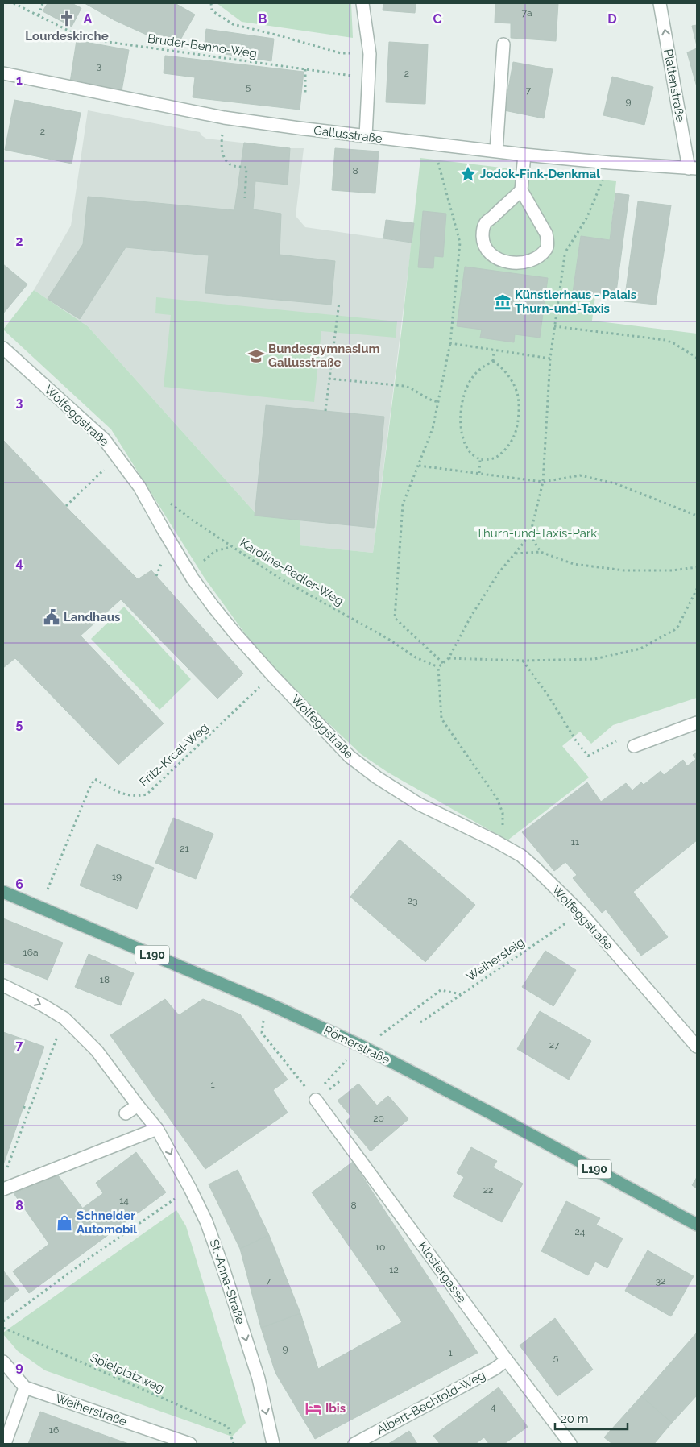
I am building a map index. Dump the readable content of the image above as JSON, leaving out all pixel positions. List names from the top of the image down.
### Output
{
  "streets": {
    "main road": ["L190", "Römerstraße"],
    "street": [
      "Plattenstraße",
      "Gallusstraße",
      "Wolfeggstraße",
      "Klostergasse",
      "St.-Anna-Straße",
      "Albert-Bechtold-Weg",
      "Weiherstraße"
    ],
    "path": [
      "Bruder-Benno-Weg",
      "Karoline-Redler-Weg",
      "Fritz-Krcal-Weg",
      "Weihersteig",
      "Spielplatzweg"
    ]
  },
  "crossings": [
    ["Plattenstraße", "Gallusstraße"],
    ["Wolfeggstraße", "Fritz-Krcal-Weg"],
    ["Wolfeggstraße", "Weihersteig"],
    ["Klostergasse", "Albert-Bechtold-Weg"]
  ],
  "one_way": ["Plattenstraße", "St.-Anna-Straße"],
  "parks": ["Thurn-und-Taxis-Park"],
  "places": {
    "church": ["Lourdeskirche"],
    "place": ["Jodok-Fink-Denkmal"],
    "museum": ["Künstlerhaus - Palais Thurn-und-Taxis"],
    "school or university": ["Bundesgymnasium Gallusstraße"],
    "public building": ["Landhaus"],
    "shop": ["Schneider Automobil"],
    "hotel": ["Ibis"]
  },
  "house_numbers": [
    "7a",
    "3",
    "2",
    "5",
    "7",
    "9",
    "2",
    "8",
    "11",
    "21",
    "19",
    "23",
    "16a",
    "18",
    "27",
    "1",
    "20",
    "22",
    "14",
    "8",
    "24",
    "10",
    "12",
    "7",
    "32",
    "9",
    "1",
    "5",
    "4",
    "16"
  ],
  "scale_bar": "20 m",
  "grid": {
    "columns": [
      "A",
      "B",
      "C",
      "D"
    ],
    "rows": [
      "1",
      "2",
      "3",
      "4",
      "5",
      "6",
      "7",
      "8",
      "9"
    ]
  }
}
